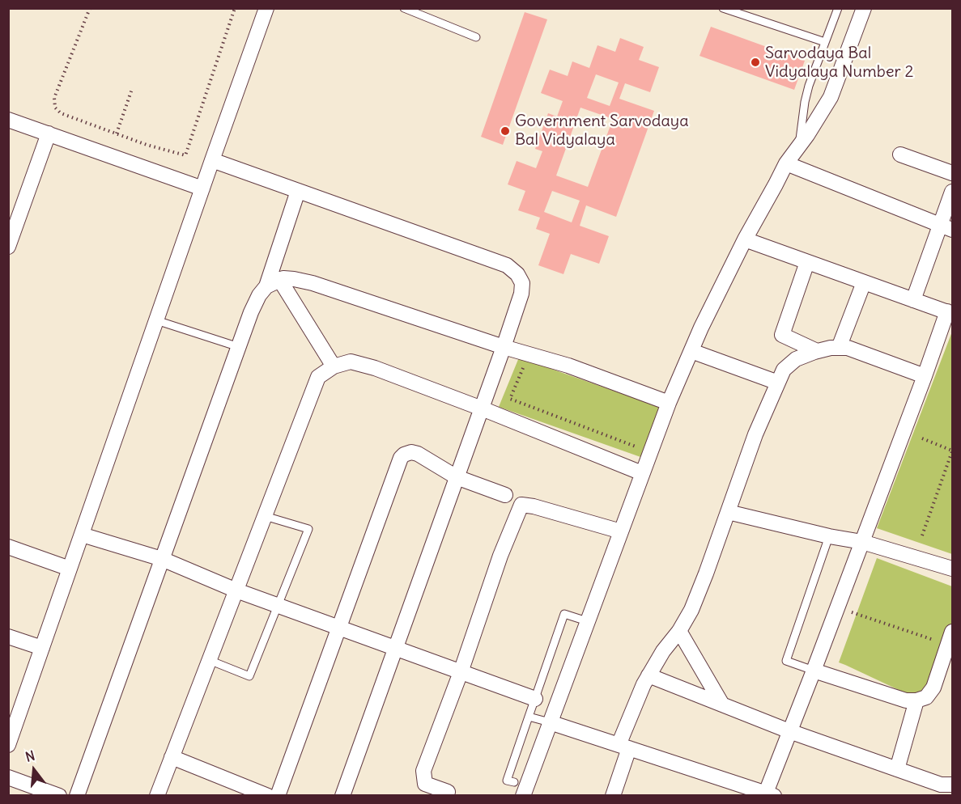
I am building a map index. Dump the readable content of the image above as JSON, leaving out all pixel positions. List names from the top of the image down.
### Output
{
  "places": ["Sarvodaya Bal Vidyalaya Number 2", "Government Sarvodaya Bal Vidyalaya"],
  "north": "top"
}
